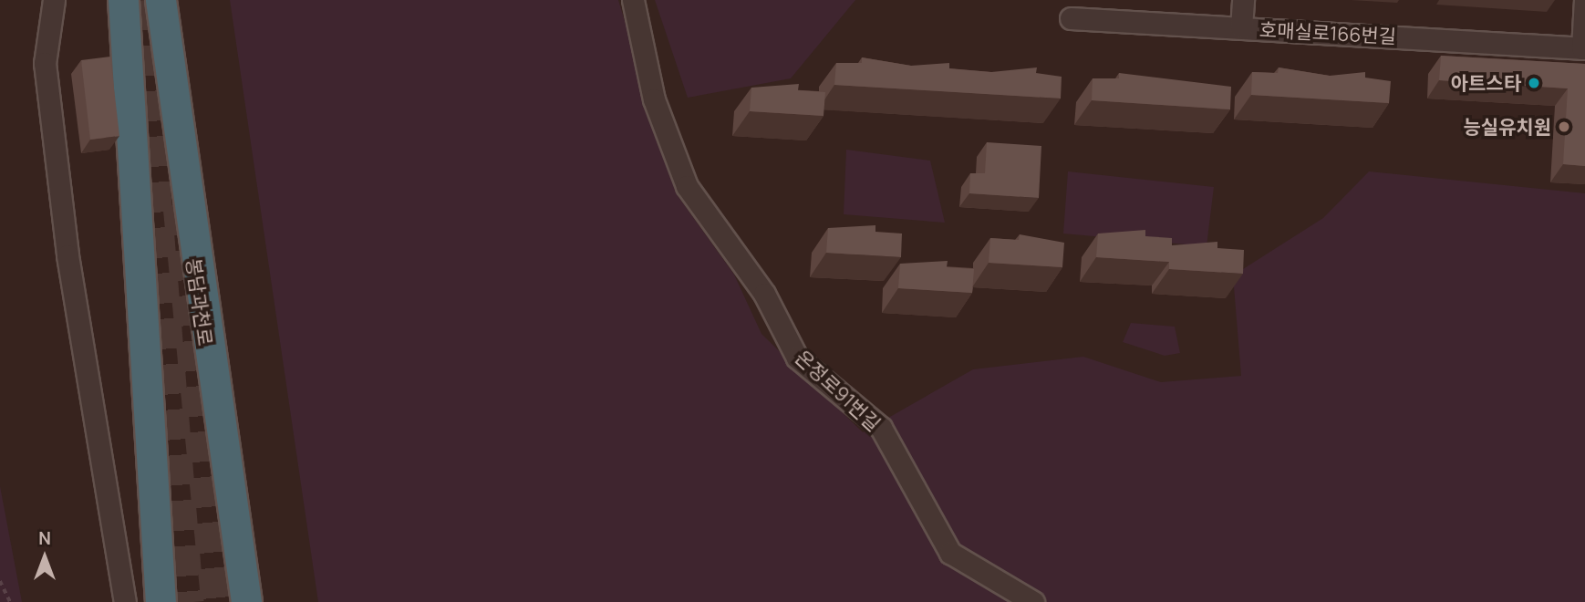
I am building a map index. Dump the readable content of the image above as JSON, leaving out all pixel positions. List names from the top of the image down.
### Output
{
  "streets": {
    "highway": ["봉담과천로"],
    "street": ["호매실로166번길", "온정로91번길"]
  },
  "places": ["아트스타", "능실유치원"],
  "north": "top"
}
